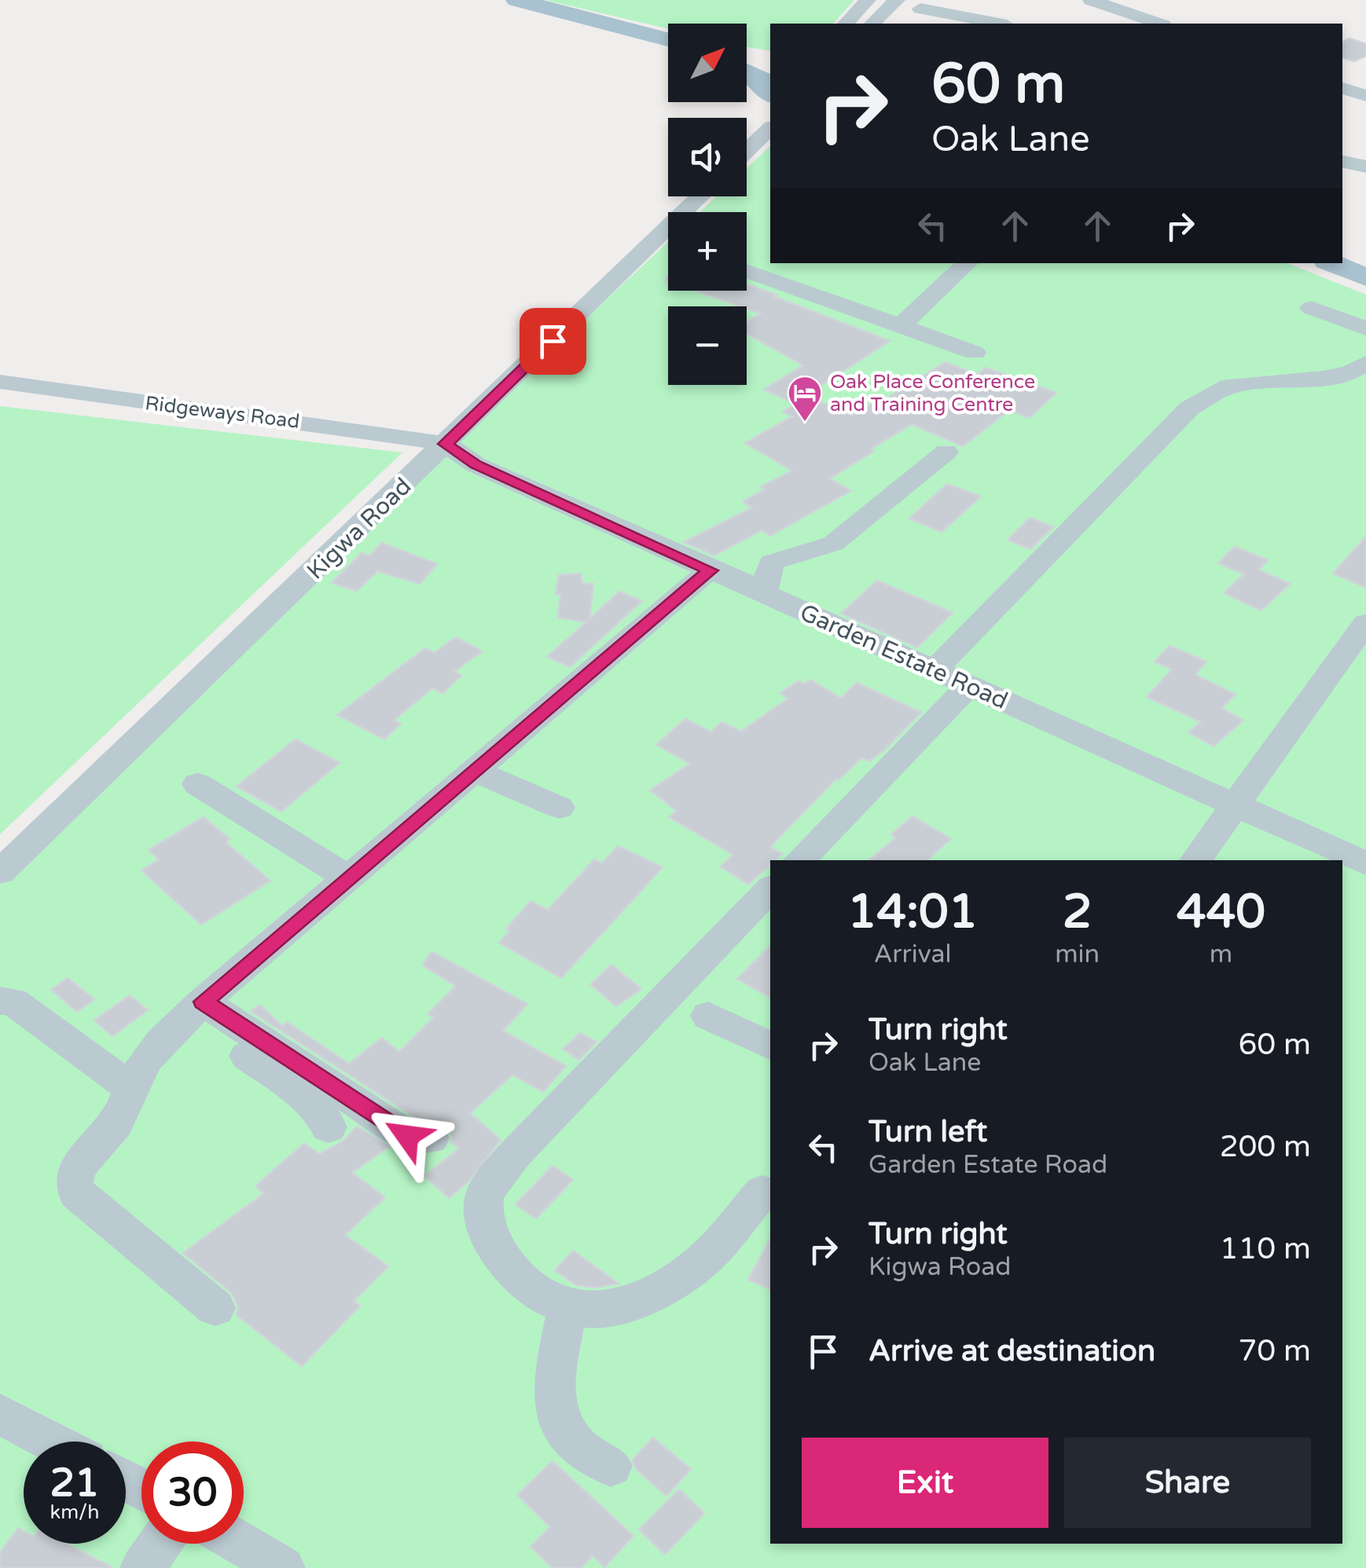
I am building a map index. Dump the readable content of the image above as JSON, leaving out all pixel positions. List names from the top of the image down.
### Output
{
  "streets": {
    "street": ["Ridgeways Road", "Kigwa Road", "Garden Estate Road"]
  },
  "crossings": [
    ["Ridgeways Road", "Kigwa Road"],
    ["Ridgeways Road", "Garden Estate Road"],
    ["Kigwa Road", "Garden Estate Road"]
  ],
  "places": {
    "hotel": ["Oak Place Conference and Training Centre"]
  },
  "north": "top right",
  "page": {
    "map_buttons": ["+", "−"],
    "turn": ["60 m", "Oak Lane"],
    "eta": [
      "14:01",
      "Arrival",
      "2",
      "min",
      "440",
      "m"
    ],
    "list": [
      {
        "name": "Turn right",
        "note": "Oak Lane",
        "value": "60 m"
      },
      {
        "name": "Turn left",
        "note": "Garden Estate Road",
        "value": "200 m"
      },
      {
        "name": "Turn right",
        "note": "Kigwa Road",
        "value": "110 m"
      },
      {
        "name": "Arrive at destination",
        "value": "70 m"
      }
    ],
    "buttons": ["Exit", "Share"],
    "speed": "21 km/h",
    "limit": "30"
  }
}
